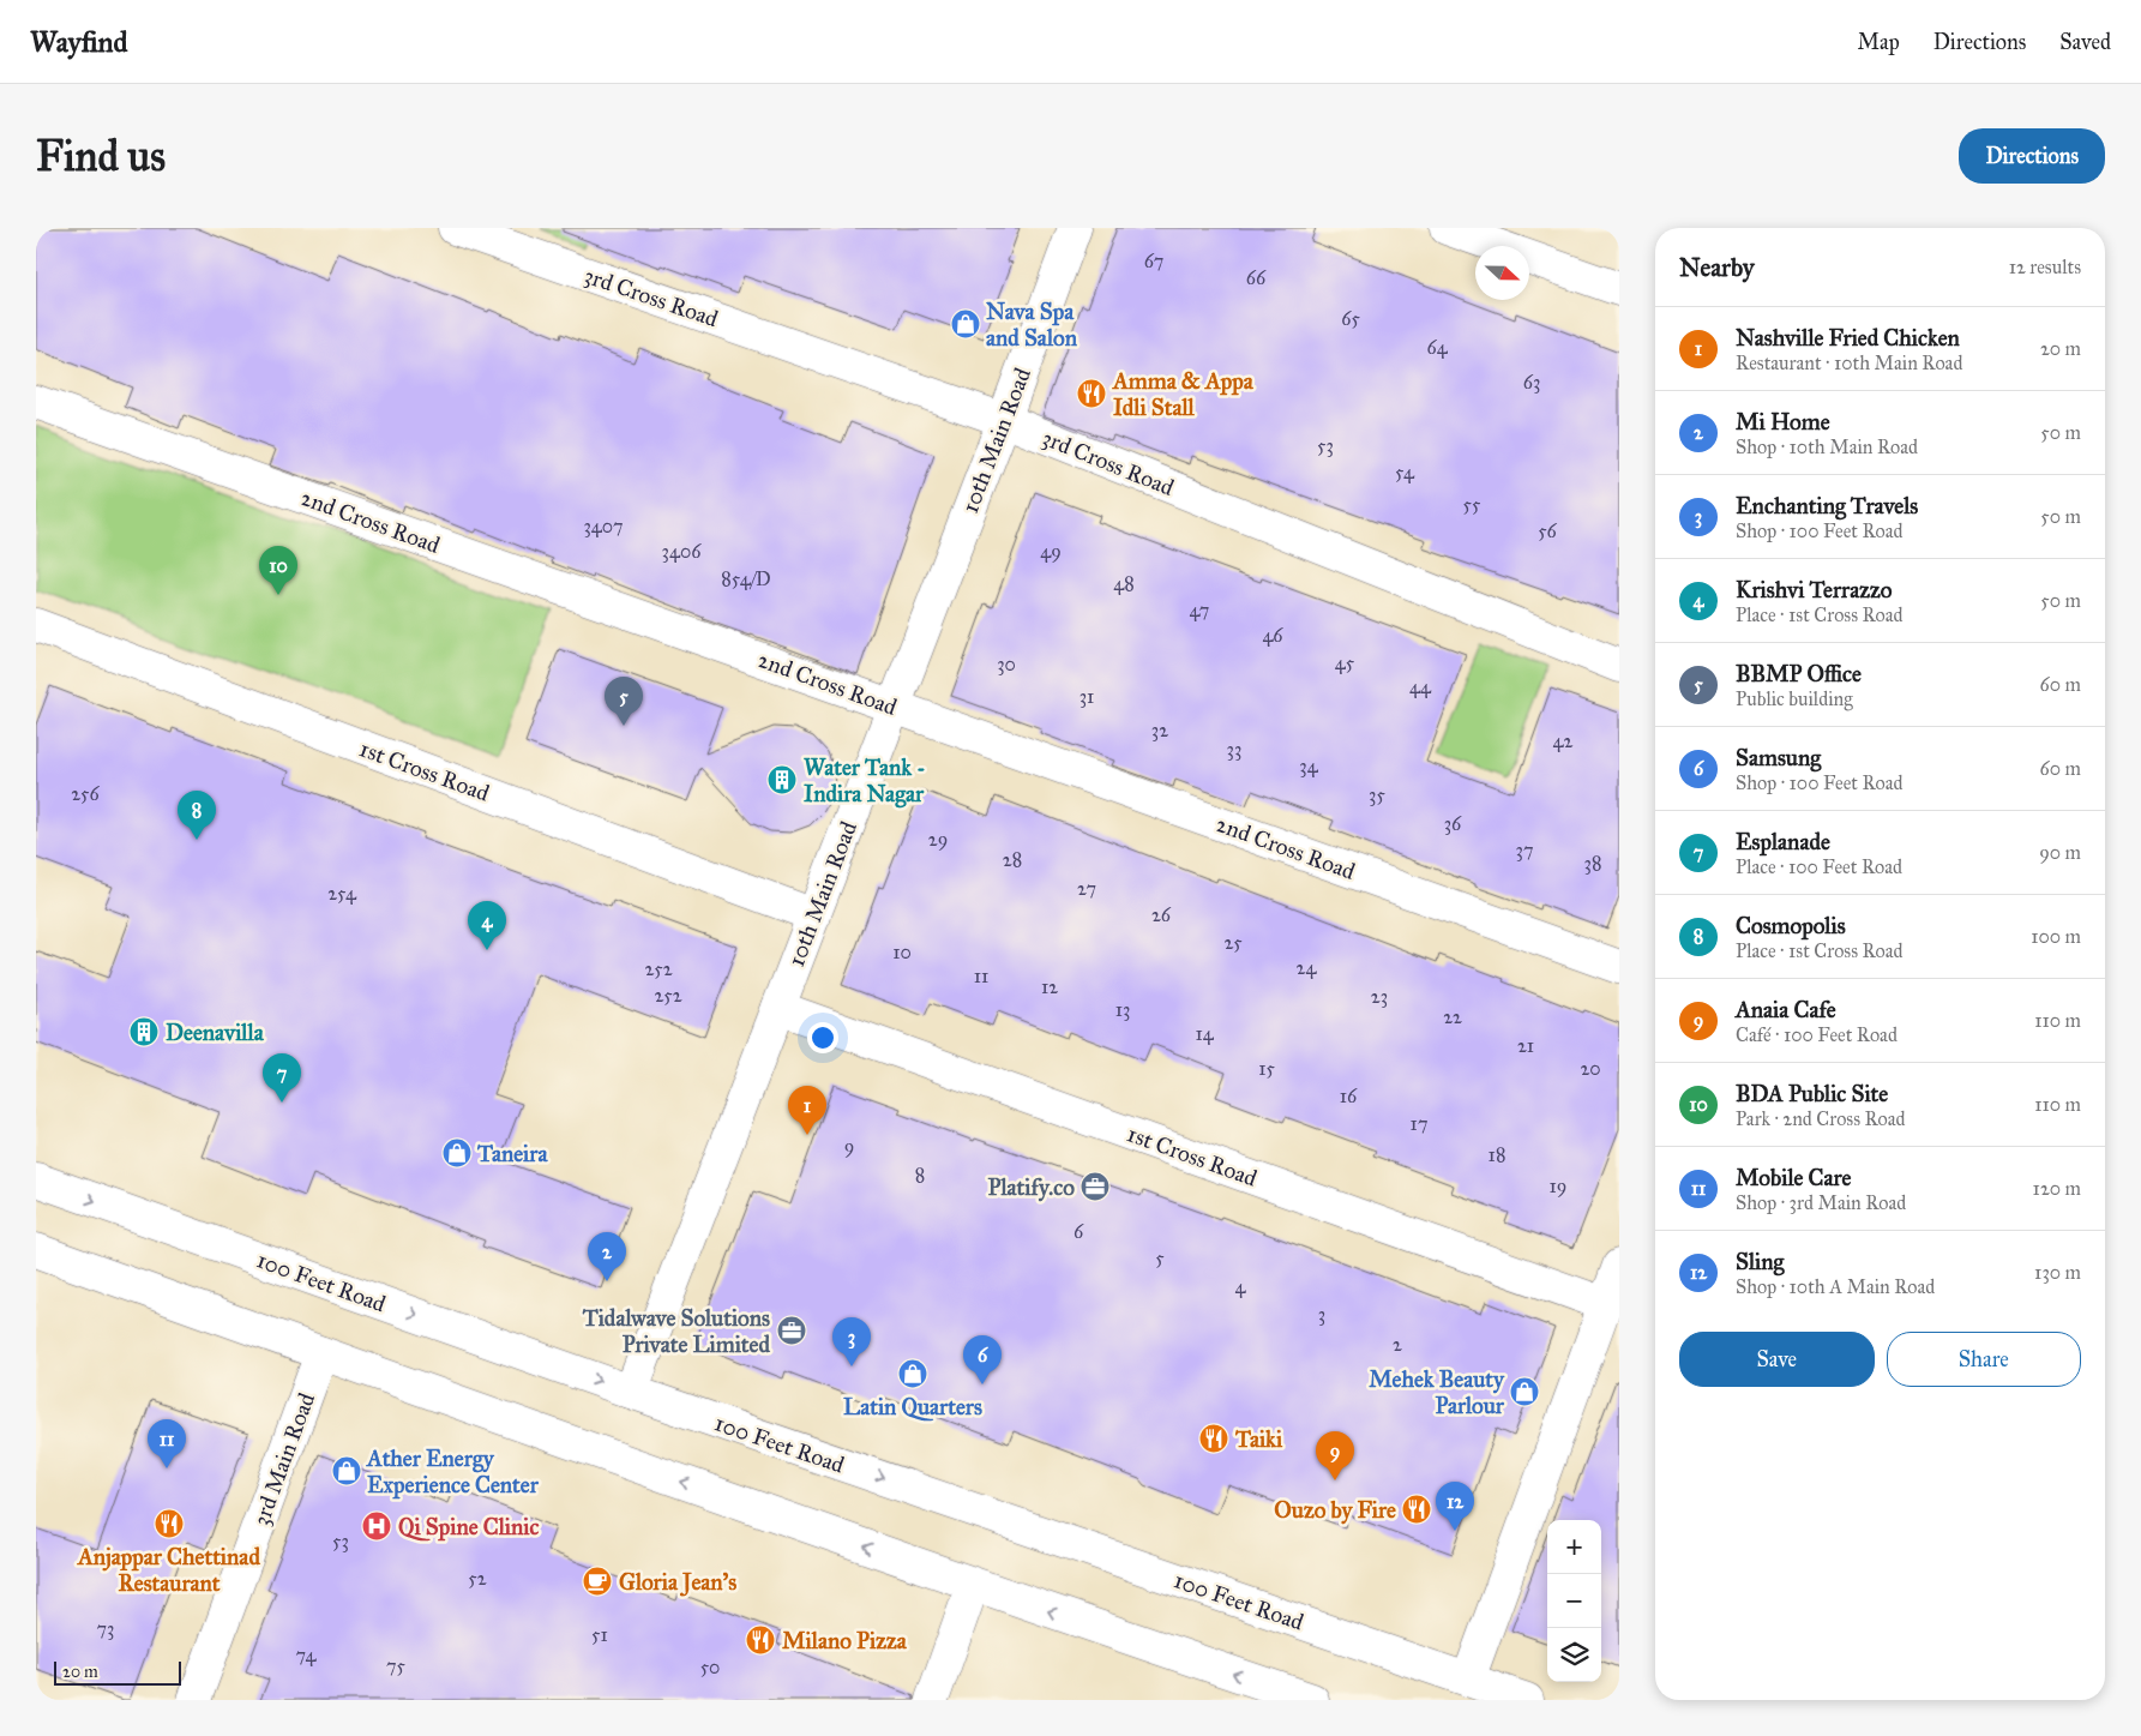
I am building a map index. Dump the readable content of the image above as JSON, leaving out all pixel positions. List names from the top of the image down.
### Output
{
  "streets": {
    "street": [
      "3rd Cross Road",
      "10th Main Road",
      "2nd Cross Road",
      "1st Cross Road",
      "100 Feet Road",
      "3rd Main Road"
    ]
  },
  "crossings": [
    ["3rd Cross Road", "10th Main Road"],
    ["10th Main Road", "2nd Cross Road"],
    ["10th Main Road", "1st Cross Road"],
    ["10th Main Road", "100 Feet Road"]
  ],
  "places": {
    "shop": [
      "Nava Spa and Salon",
      "Taneira",
      "Latin Quarters",
      "Mehek Beauty Parlour",
      "Ather Energy Experience Center"
    ],
    "restaurant": [
      "Amma & Appa Idli Stall",
      "Taiki",
      "Ouzo by Fire",
      "Anjappar Chettinad Restaurant",
      "Milano Pizza"
    ],
    "building": ["Water Tank - Indira Nagar", "Deenavilla"],
    "office": ["Platify.co", "Tidalwave Solutions Private Limited"],
    "hospital": ["Qi Spine Clinic"],
    "cafe": ["Gloria Jean's"]
  },
  "house_numbers": [
    "67",
    "66",
    "65",
    "64",
    "63",
    "53",
    "54",
    "55",
    "3407",
    "56",
    "3406",
    "49",
    "854/D",
    "48",
    "47",
    "46",
    "45",
    "30",
    "44",
    "31",
    "32",
    "42",
    "33",
    "34",
    "256",
    "35",
    "36",
    "29",
    "37",
    "28",
    "38",
    "27",
    "254",
    "26",
    "25",
    "10",
    "24",
    "252",
    "11",
    "12",
    "252",
    "23",
    "13",
    "22",
    "14",
    "21",
    "15",
    "20",
    "16",
    "17",
    "9",
    "18",
    "8",
    "19",
    "6",
    "5",
    "4",
    "3",
    "2",
    "53",
    "52",
    "73",
    "51",
    "74",
    "75",
    "50"
  ],
  "scale_bar": "20 m",
  "north": "right",
  "page": {
    "header": "Wayfind",
    "nav": ["Map", "Directions", "Saved"],
    "buttons": [
      "Directions",
      ["Save", "Share"]
    ],
    "title": "Find us",
    "heading": ["Nearby", "12 results"],
    "list": [
      {
        "mark": "1",
        "name": "Nashville Fried Chicken",
        "note": "Restaurant · 10th Main Road",
        "value": "20 m"
      },
      {
        "mark": "2",
        "name": "Mi Home",
        "note": "Shop · 10th Main Road",
        "value": "50 m"
      },
      {
        "mark": "3",
        "name": "Enchanting Travels",
        "note": "Shop · 100 Feet Road",
        "value": "50 m"
      },
      {
        "mark": "4",
        "name": "Krishvi Terrazzo",
        "note": "Place · 1st Cross Road",
        "value": "50 m"
      },
      {
        "mark": "5",
        "name": "BBMP Office",
        "note": "Public building",
        "value": "60 m"
      },
      {
        "mark": "6",
        "name": "Samsung",
        "note": "Shop · 100 Feet Road",
        "value": "60 m"
      },
      {
        "mark": "7",
        "name": "Esplanade",
        "note": "Place · 100 Feet Road",
        "value": "90 m"
      },
      {
        "mark": "8",
        "name": "Cosmopolis",
        "note": "Place · 1st Cross Road",
        "value": "100 m"
      },
      {
        "mark": "9",
        "name": "Anaia Cafe",
        "note": "Café · 100 Feet Road",
        "value": "110 m"
      },
      {
        "mark": "10",
        "name": "BDA Public Site",
        "note": "Park · 2nd Cross Road",
        "value": "110 m"
      },
      {
        "mark": "11",
        "name": "Mobile Care",
        "note": "Shop · 3rd Main Road",
        "value": "120 m"
      },
      {
        "mark": "12",
        "name": "Sling",
        "note": "Shop · 10th A Main Road",
        "value": "130 m"
      }
    ],
    "pins": [
      "10",
      "5",
      "8",
      "4",
      "7",
      "1",
      "2",
      "3",
      "6",
      "11",
      "9",
      "12"
    ],
    "map_buttons": ["+", "−"],
    "scale": "20 m"
  }
}
